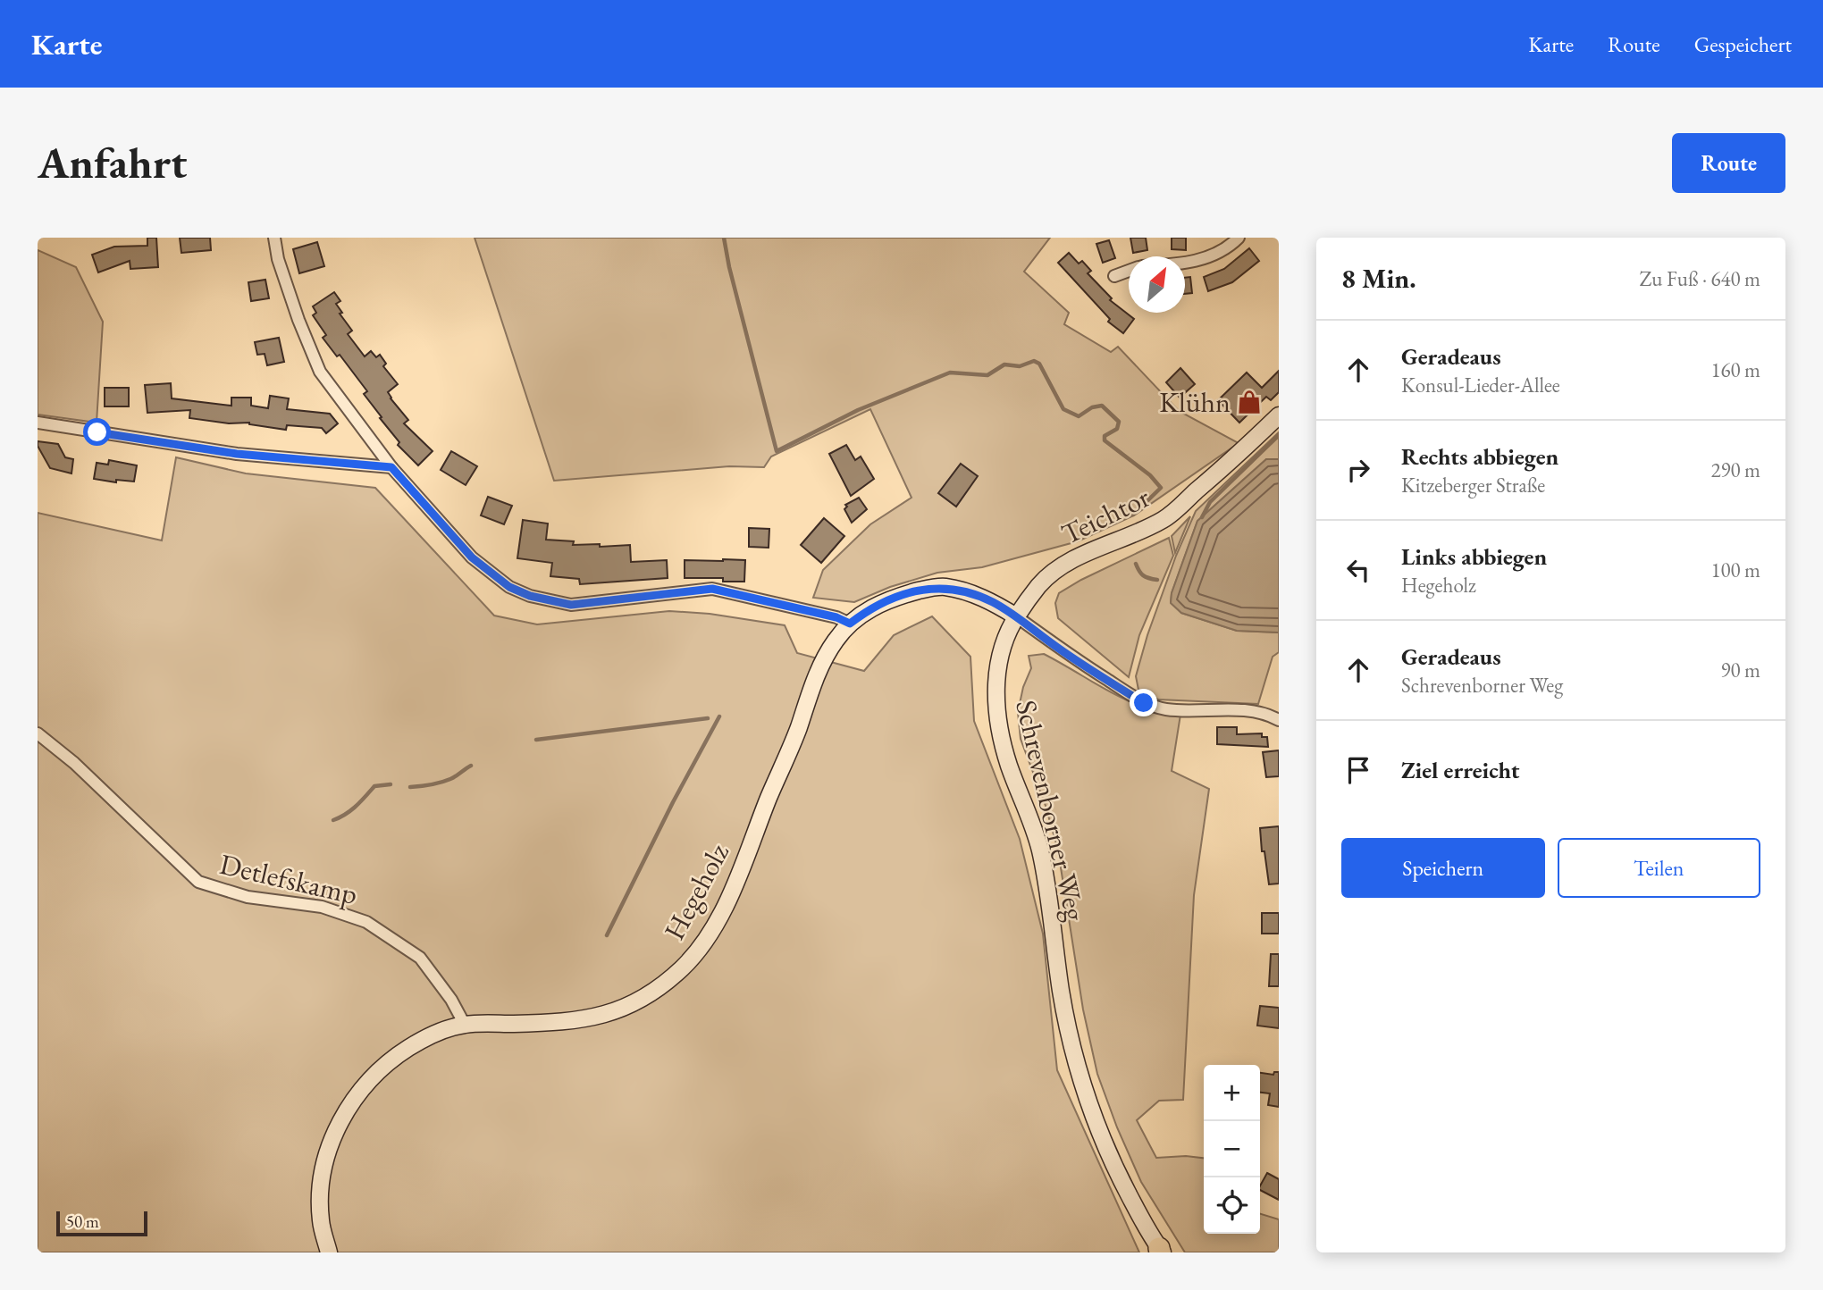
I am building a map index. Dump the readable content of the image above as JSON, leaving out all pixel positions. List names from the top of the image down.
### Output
{
  "streets": {
    "street": [
      "Teichtor",
      "Schrevenborner Weg",
      "Detlefskamp",
      "Hegeholz"
    ]
  },
  "crossings": [
    ["Teichtor", "Schrevenborner Weg"],
    ["Teichtor", "Hegeholz"],
    ["Schrevenborner Weg", "Hegeholz"],
    ["Detlefskamp", "Hegeholz"]
  ],
  "places": {
    "shop": ["Klühn"]
  },
  "scale_bar": "50 m",
  "north": "top right",
  "page": {
    "header": "Karte",
    "nav": ["Karte", "Route", "Gespeichert"],
    "buttons": [
      "Route",
      ["Speichern", "Teilen"]
    ],
    "title": "Anfahrt",
    "heading": ["8 Min.", "Zu Fuß · 640 m"],
    "list": [
      ["Geradeaus", "Konsul-Lieder-Allee", "160 m"],
      ["Rechts abbiegen", "Kitzeberger Straße", "290 m"],
      ["Links abbiegen", "Hegeholz", "100 m"],
      ["Geradeaus", "Schrevenborner Weg", "90 m"],
      "Ziel erreicht"
    ],
    "map_buttons": ["+", "−"],
    "scale": "50 m"
  }
}
